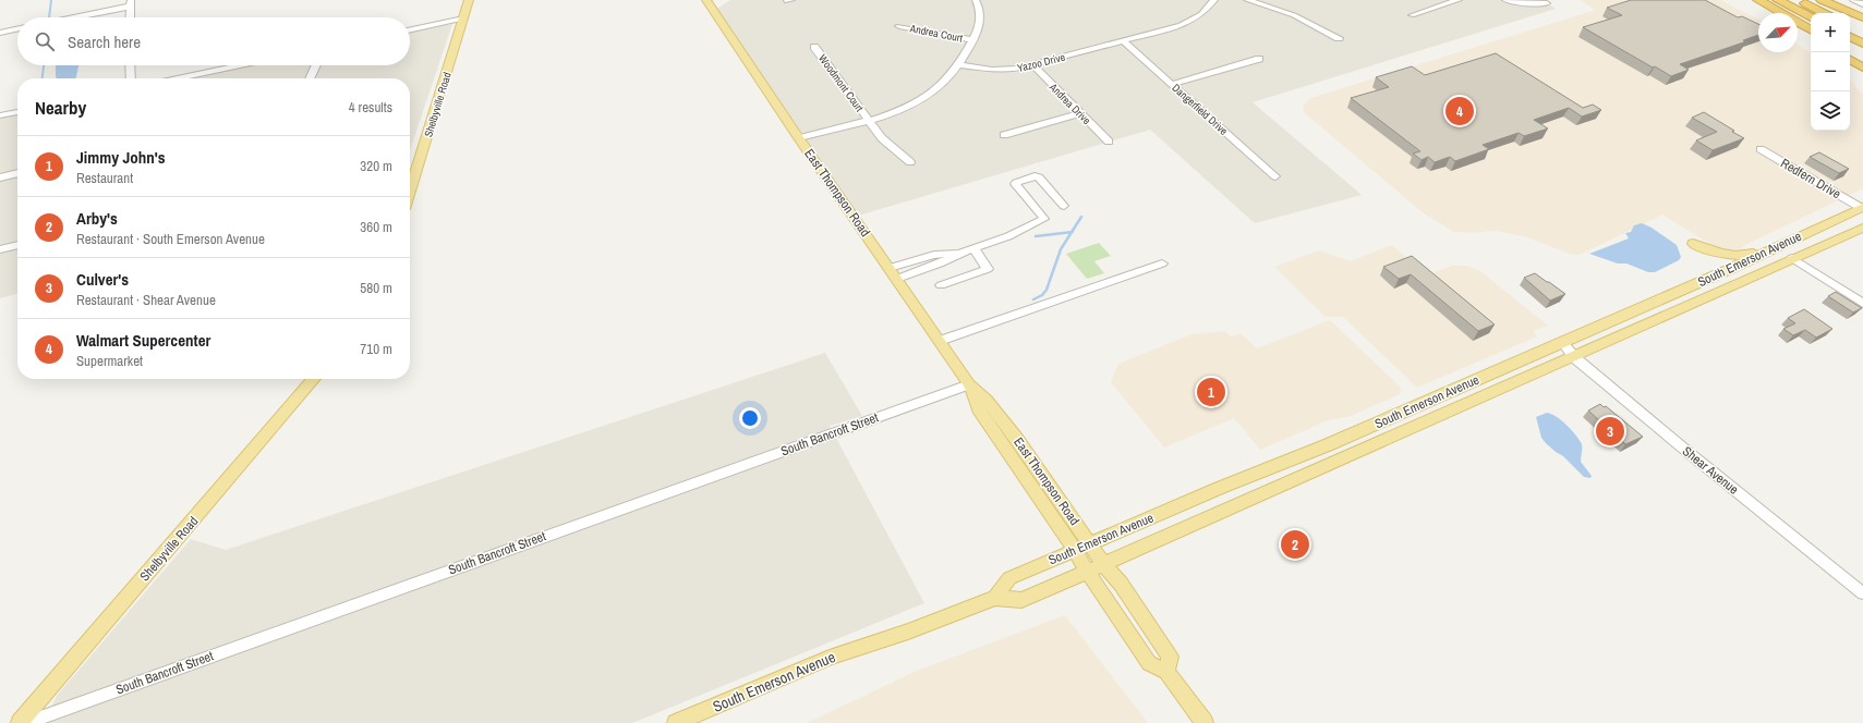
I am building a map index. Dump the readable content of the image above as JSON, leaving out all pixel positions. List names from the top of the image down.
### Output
{
  "streets": {
    "main road": ["Shelbyville Road", "East Thompson Road", "South Emerson Avenue"],
    "street": [
      "Andrea Court",
      "Yazoo Drive",
      "Woodmont Court",
      "Andrea Drive",
      "Dangerfield Drive",
      "Redfern Drive",
      "South Bancroft Street",
      "Shear Avenue"
    ]
  },
  "crossings": [
    ["Yazoo Drive", "Andrea Drive"],
    ["Yazoo Drive", "Dangerfield Drive"],
    ["Redfern Drive", "South Emerson Avenue"],
    ["East Thompson Road", "South Emerson Avenue"],
    ["East Thompson Road", "South Bancroft Street"],
    ["South Emerson Avenue", "Shear Avenue"]
  ],
  "north": "top right",
  "page": {
    "map_buttons": ["+", "−"],
    "search": "Search here",
    "heading": ["Nearby", "4 results"],
    "pins": [
      "4",
      "1",
      "3",
      "2"
    ],
    "list": [
      {
        "mark": "1",
        "name": "Jimmy John's",
        "note": "Restaurant",
        "value": "320 m"
      },
      {
        "mark": "2",
        "name": "Arby's",
        "note": "Restaurant · South Emerson Avenue",
        "value": "360 m"
      },
      {
        "mark": "3",
        "name": "Culver's",
        "note": "Restaurant · Shear Avenue",
        "value": "580 m"
      },
      {
        "mark": "4",
        "name": "Walmart Supercenter",
        "note": "Supermarket",
        "value": "710 m"
      }
    ]
  }
}
